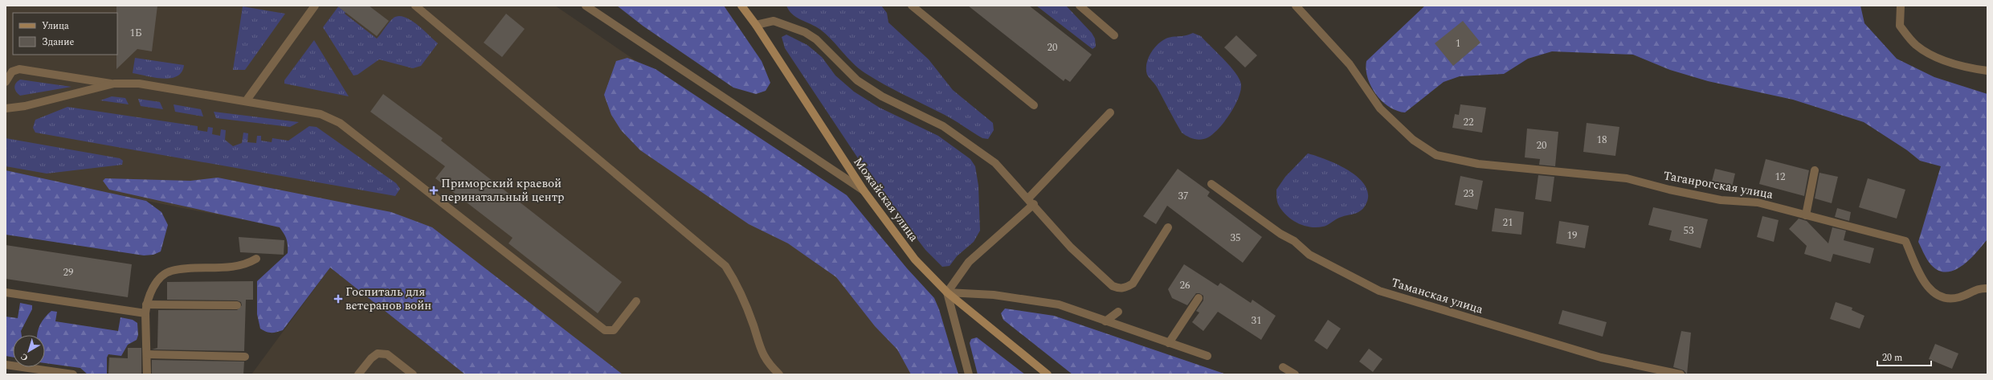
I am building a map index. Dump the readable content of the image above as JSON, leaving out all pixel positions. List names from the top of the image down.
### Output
{
  "streets": {
    "main road": ["Можайская улица"],
    "lane": ["Таганрогская улица", "Таманская улица"]
  },
  "places": {
    "health": ["Приморский краевой перинатальный центр", "Госпиталь для ветеранов войн"]
  },
  "house_numbers": [
    "1Б",
    "1",
    "20",
    "22",
    "18",
    "20",
    "12",
    "23",
    "37",
    "21",
    "53",
    "19",
    "35",
    "29",
    "26",
    "31"
  ],
  "legend": ["Улица", "Здание"],
  "scale_bar": "20 m",
  "north": "bottom left"
}
